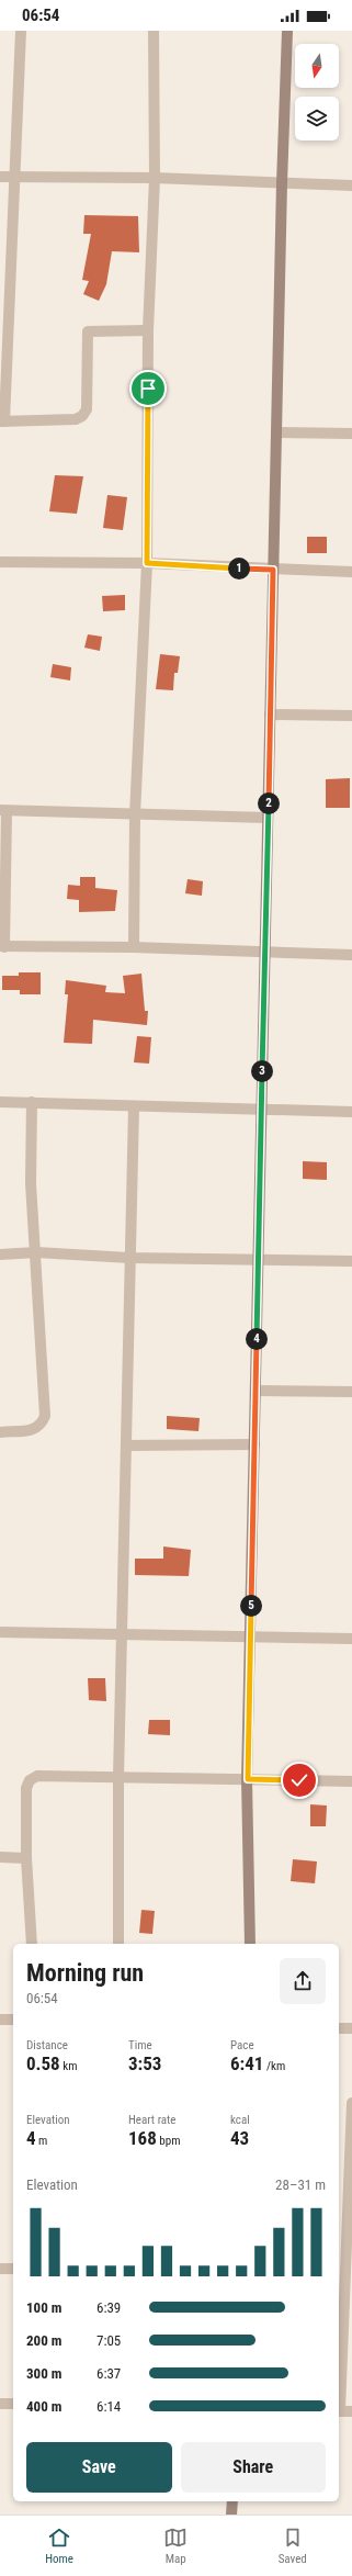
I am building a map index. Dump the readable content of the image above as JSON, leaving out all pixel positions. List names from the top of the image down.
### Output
{
  "north": "bottom",
  "page": {
    "status": "06:54",
    "pins": [
      "1",
      "2",
      "3",
      "4",
      "5"
    ],
    "heading": ["Morning run", "06:54"],
    "stats": [
      ["Distance", "0.58 km"],
      ["Time", "3:53"],
      ["Pace", "6:41 /km"],
      ["Elevation", "4 m"],
      ["Heart rate", "168 bpm"],
      ["kcal", "43"]
    ],
    "chart": ["Elevation", "28–31 m"],
    "list": [
      {
        "name": "100 m",
        "note": "6:39"
      },
      {
        "name": "200 m",
        "note": "7:05"
      },
      {
        "name": "300 m",
        "note": "6:37"
      },
      {
        "name": "400 m",
        "note": "6:14"
      }
    ],
    "buttons": ["Save", "Share"],
    "tabs": ["Home", "Map", "Saved"]
  }
}
